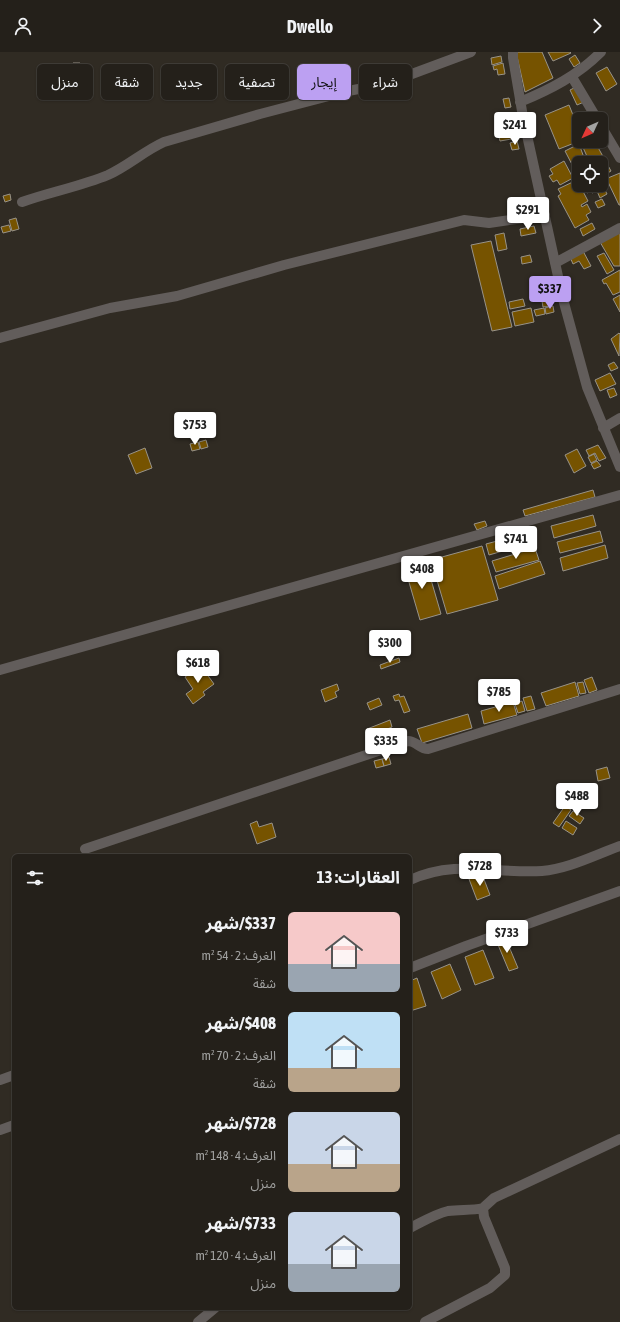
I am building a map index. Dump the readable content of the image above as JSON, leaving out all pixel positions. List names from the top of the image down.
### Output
{
  "north": "bottom left",
  "page": {
    "header": "Dwello",
    "chip": [
      "شراء",
      "إيجار",
      "تصفية",
      "جديد",
      "شقة",
      "منزل"
    ],
    "price": [
      "$241",
      "$291",
      "$337",
      "$753",
      "$741",
      "$408",
      "$300",
      "$618",
      "$785",
      "$335",
      "$488",
      "$728",
      "$733"
    ],
    "heading": "العقارات: 13",
    "list": [
      {
        "name": "$337/شهر",
        "note": "الغرف: 2 · 54 m² · شقة"
      },
      {
        "name": "$408/شهر",
        "note": "الغرف: 2 · 70 m² · شقة"
      },
      {
        "name": "$728/شهر",
        "note": "الغرف: 4 · 148 m² · منزل"
      },
      {
        "name": "$733/شهر",
        "note": "الغرف: 4 · 120 m² · منزل"
      }
    ]
  }
}
